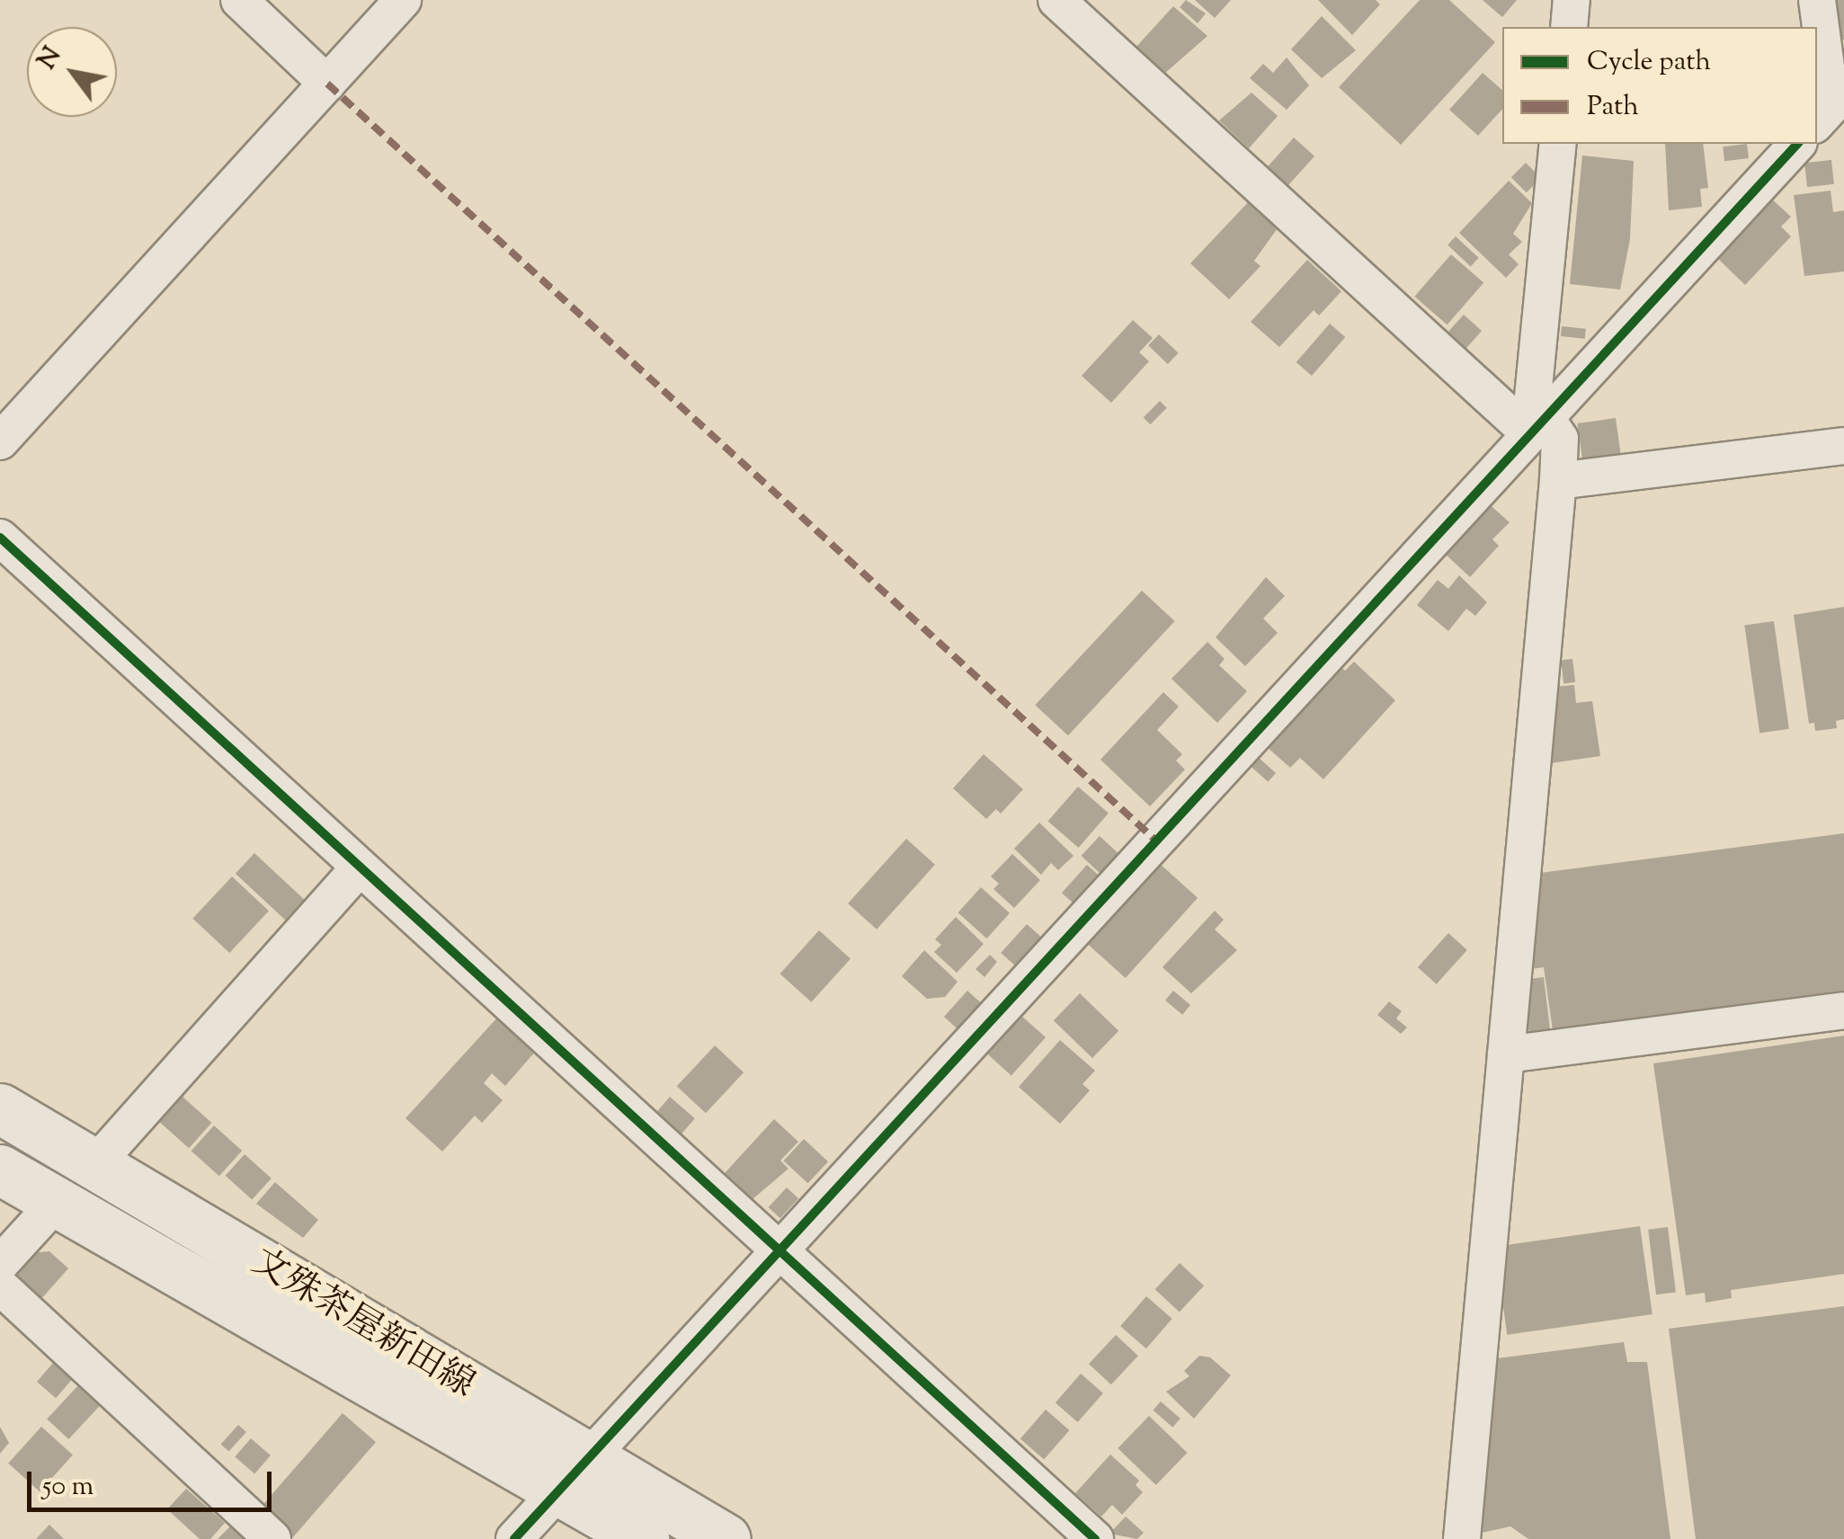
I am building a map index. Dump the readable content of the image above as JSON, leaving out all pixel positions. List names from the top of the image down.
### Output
{
  "streets": {
    "main road": ["文殊茶屋新田線"]
  },
  "legend": ["Cycle path", "Path"],
  "scale_bar": "50 m",
  "north": "top left"
}
